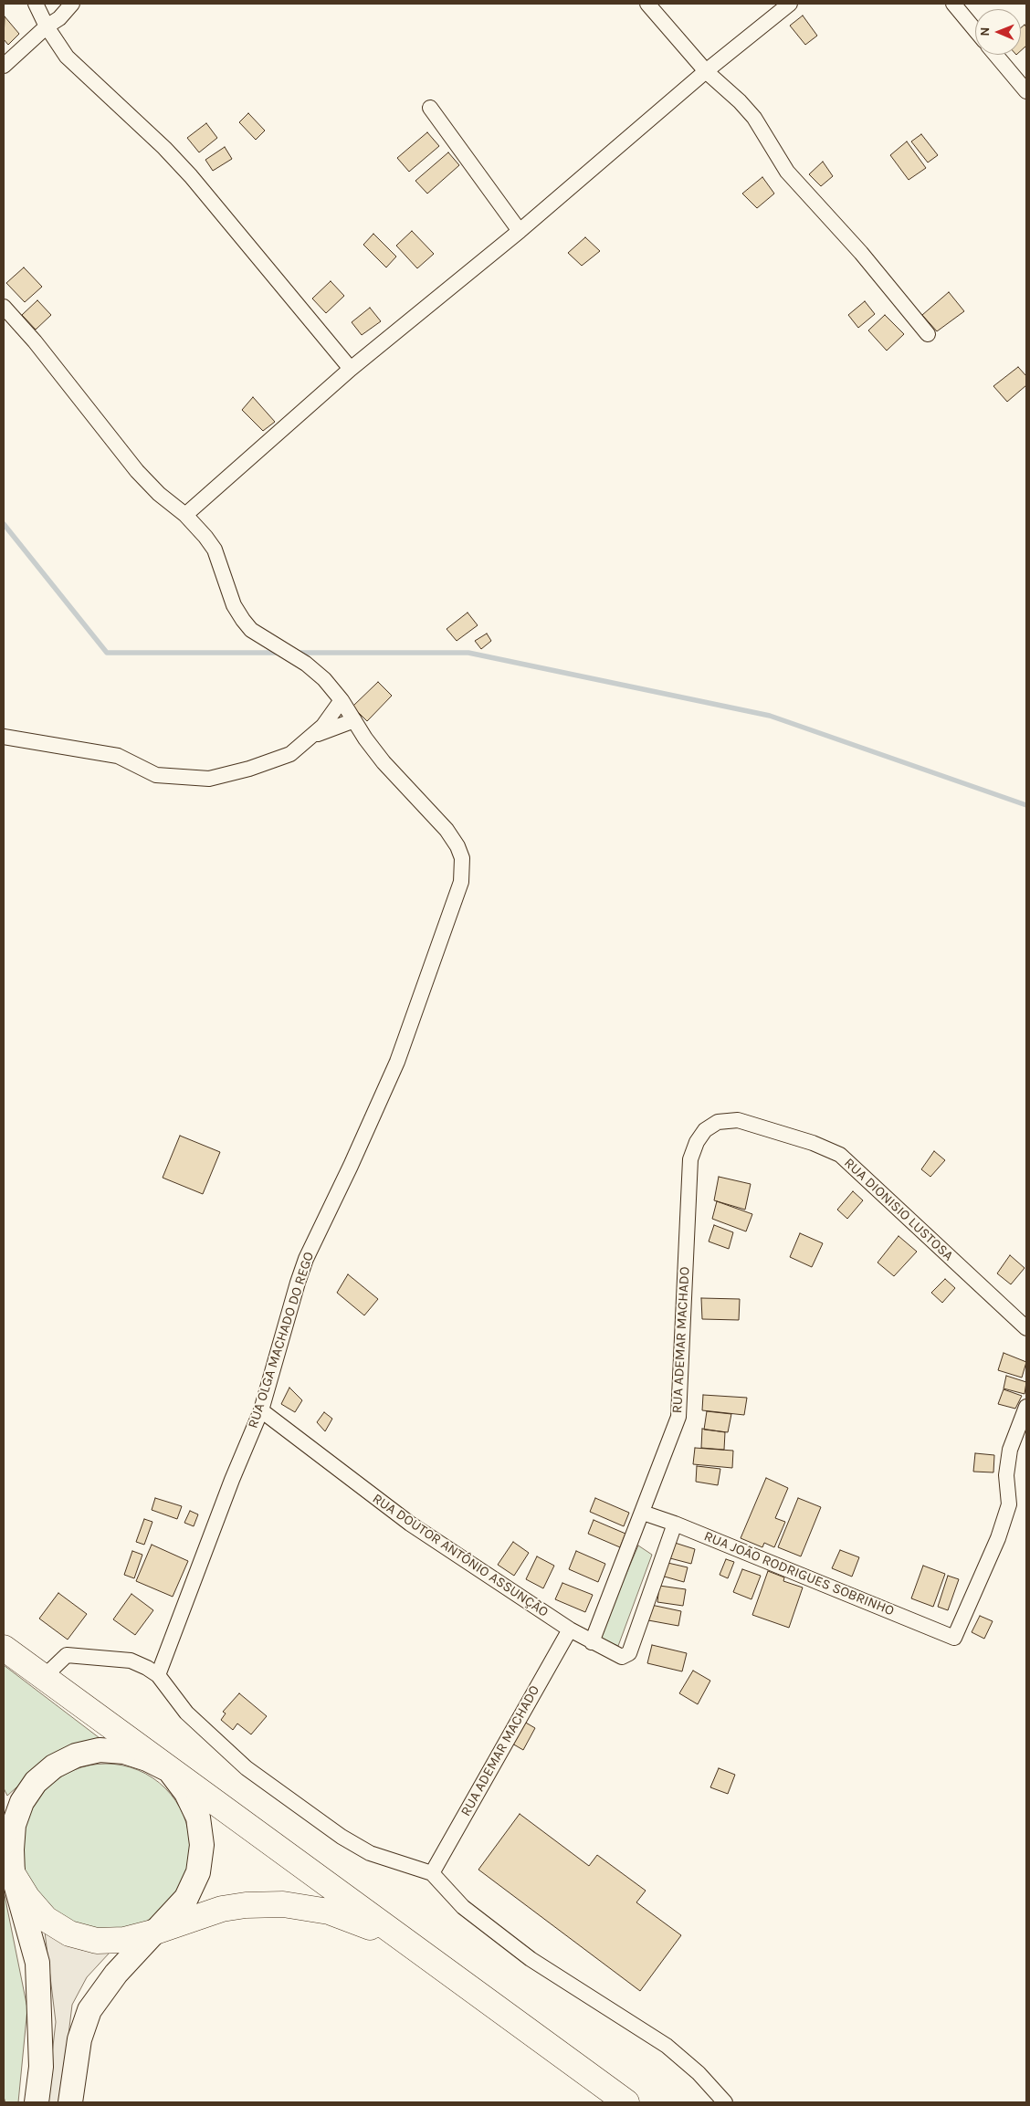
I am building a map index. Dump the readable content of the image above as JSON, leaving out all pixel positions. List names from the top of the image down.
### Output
{
  "streets": {
    "street": [
      "RUA DIONISIO LUSTOSA",
      "RUA OLGA MACHADO DO REGO",
      "RUA ADEMAR MACHADO",
      "RUA DOUTOR ANTÔNIO ASSUNÇÃO",
      "RUA JOÃO RODRIGUES SOBRINHO"
    ]
  },
  "crossings": [
    ["RUA DIONISIO LUSTOSA", "RUA ADEMAR MACHADO"],
    ["RUA OLGA MACHADO DO REGO", "RUA DOUTOR ANTÔNIO ASSUNÇÃO"],
    ["RUA ADEMAR MACHADO", "RUA DOUTOR ANTÔNIO ASSUNÇÃO"],
    ["RUA ADEMAR MACHADO", "RUA JOÃO RODRIGUES SOBRINHO"],
    ["RUA DOUTOR ANTÔNIO ASSUNÇÃO", "RUA JOÃO RODRIGUES SOBRINHO"]
  ],
  "north": "left"
}
